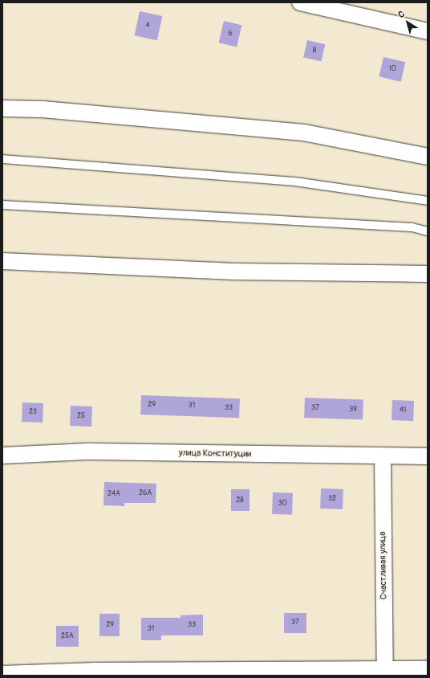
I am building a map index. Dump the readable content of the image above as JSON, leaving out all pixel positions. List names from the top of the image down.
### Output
{
  "streets": {
    "street": ["улица Конституции", "Счастливая улица"]
  },
  "crossings": [
    ["улица Конституции", "Счастливая улица"]
  ],
  "house_numbers": [
    "4",
    "6",
    "8",
    "10",
    "29",
    "31",
    "33",
    "37",
    "39",
    "41",
    "23",
    "25",
    "26А",
    "24А",
    "32",
    "28",
    "30",
    "37",
    "29",
    "33",
    "31",
    "25А"
  ],
  "north": "top left"
}
